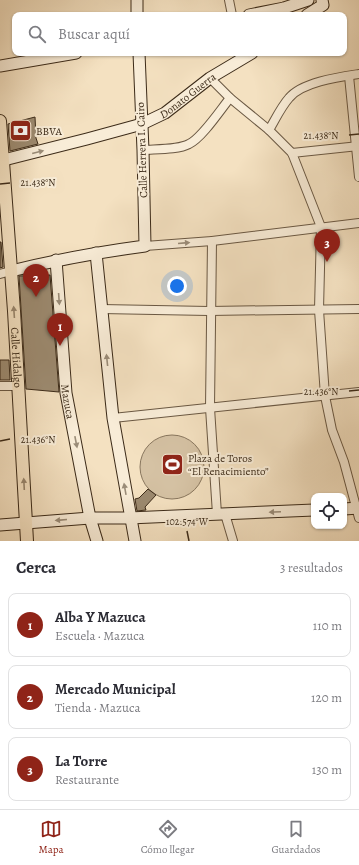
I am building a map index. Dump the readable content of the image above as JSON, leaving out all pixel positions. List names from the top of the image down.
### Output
{
  "streets": {
    "main road": [
      "Donato Guerra",
      "Calle Herrera I. Cairo",
      "Calle Hidalgo",
      "Mazuca"
    ]
  },
  "crossings": [
    ["Donato Guerra", "Calle Herrera I. Cairo"],
    ["Donato Guerra", "Calle Hidalgo"]
  ],
  "places": {
    "bank": ["BBVA"],
    "sports": ["Plaza de Toros “El Renacimiento”"]
  },
  "page": {
    "search": "Buscar aquí",
    "pins": ["3", "2", "1"],
    "heading": ["Cerca", "3 resultados"],
    "list": [
      {
        "mark": "1",
        "name": "Alba Y Mazuca",
        "note": "Escuela · Mazuca",
        "value": "110 m"
      },
      {
        "mark": "2",
        "name": "Mercado Municipal",
        "note": "Tienda · Mazuca",
        "value": "120 m"
      },
      {
        "mark": "3",
        "name": "La Torre",
        "note": "Restaurante",
        "value": "130 m"
      }
    ],
    "nav": ["Mapa", "Cómo llegar", "Guardados"]
  },
  "coordinates": ["21.438°N", "21.436°N", "102.574°W"]
}
